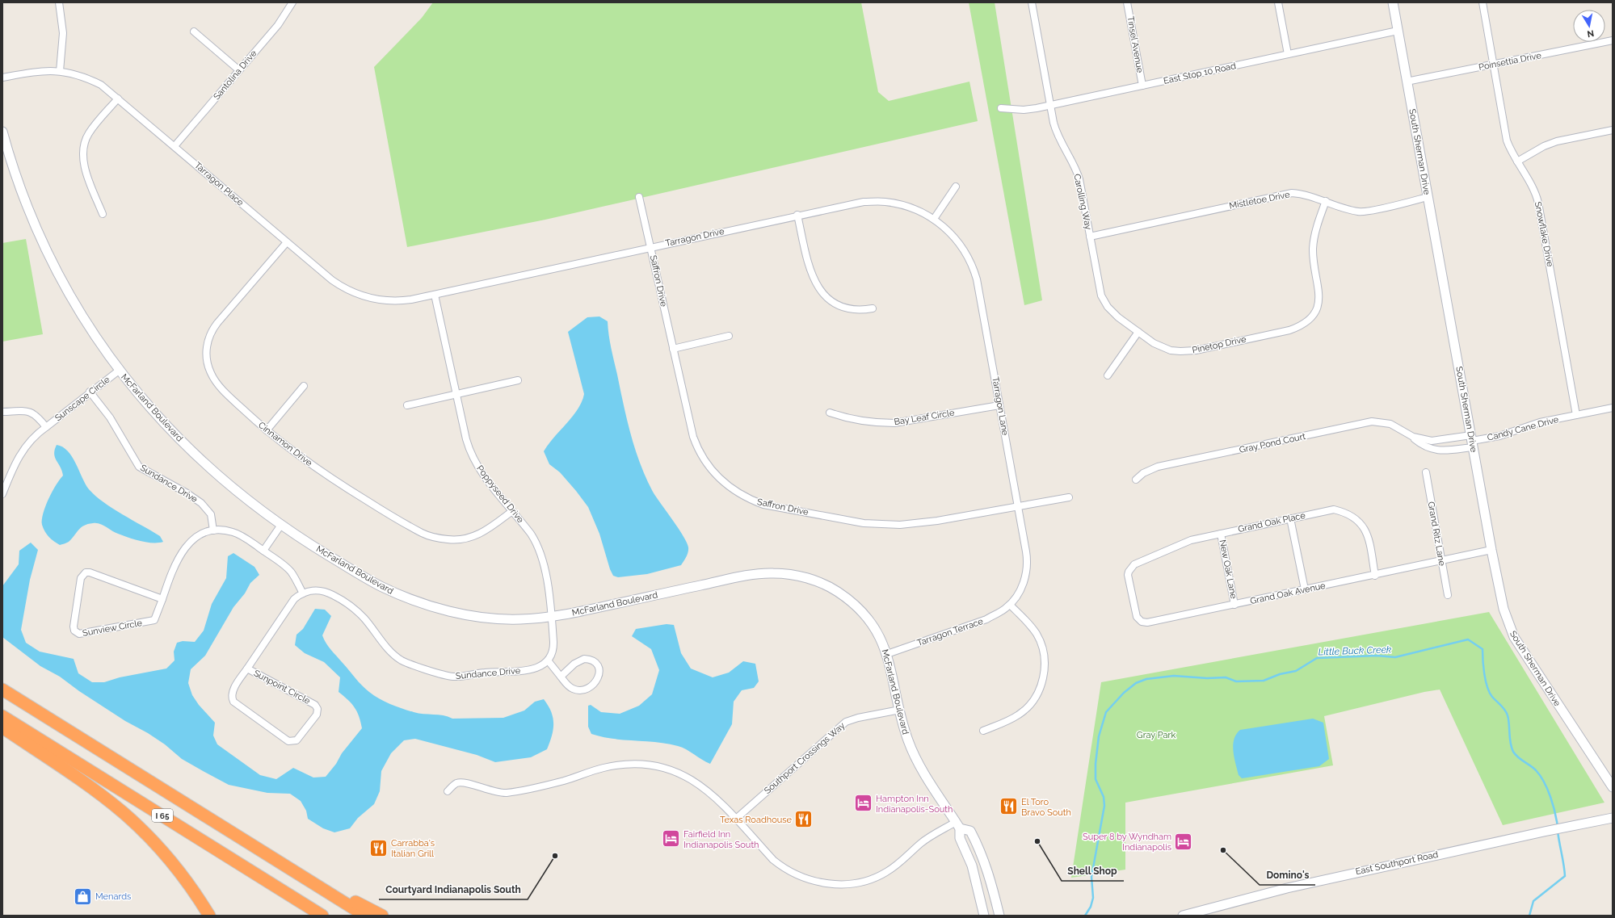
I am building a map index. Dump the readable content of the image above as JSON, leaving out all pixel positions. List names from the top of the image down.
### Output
{
  "streets": {
    "highway": ["I 65"],
    "street": [
      "Tinsel Avenue",
      "Poinsettia Drive",
      "East Stop 10 Road",
      "Santolina Drive",
      "South Sherman Drive",
      "Tarragon Place",
      "Mistletoe Drive",
      "Carolling Way",
      "Snowflake Drive",
      "Tarragon Drive",
      "Saffron Drive",
      "Pinetop Drive",
      "Sunscape Circle",
      "Tarragon Lane",
      "McFarland Boulevard",
      "Bay Leaf Circle",
      "Candy Cane Drive",
      "Gray Pond Court",
      "Cinnamon Drive",
      "Sundance Drive",
      "Poppyseed Drive",
      "Grand Oak Place",
      "Grand Ritz Lane",
      "New Oak Lane",
      "Grand Oak Avenue",
      "Sunview Circle",
      "Tarragon Terrace",
      "Sunpoint Circle",
      "Southport Crossings Way",
      "East Southport Road"
    ]
  },
  "crossings": [
    ["Tinsel Avenue", "East Stop 10 Road"],
    ["Poinsettia Drive", "South Sherman Drive"],
    ["Poinsettia Drive", "Snowflake Drive"],
    ["East Stop 10 Road", "South Sherman Drive"],
    ["East Stop 10 Road", "Carolling Way"],
    ["Santolina Drive", "Tarragon Place"],
    ["South Sherman Drive", "Mistletoe Drive"],
    ["South Sherman Drive", "Candy Cane Drive"],
    ["South Sherman Drive", "Gray Pond Court"],
    ["South Sherman Drive", "Grand Oak Avenue"],
    ["Tarragon Place", "Tarragon Drive"],
    ["Tarragon Place", "Cinnamon Drive"],
    ["Tarragon Place", "Poppyseed Drive"],
    ["Mistletoe Drive", "Carolling Way"],
    ["Mistletoe Drive", "Pinetop Drive"],
    ["Carolling Way", "Pinetop Drive"],
    ["Snowflake Drive", "Candy Cane Drive"],
    ["Tarragon Drive", "Saffron Drive"],
    ["Tarragon Drive", "Tarragon Lane"],
    ["Tarragon Drive", "Poppyseed Drive"],
    ["Saffron Drive", "Tarragon Lane"],
    ["Sunscape Circle", "McFarland Boulevard"],
    ["Sunscape Circle", "Sundance Drive"],
    ["Tarragon Lane", "Bay Leaf Circle"],
    ["Tarragon Lane", "Tarragon Terrace"],
    ["McFarland Boulevard", "Poppyseed Drive"],
    ["McFarland Boulevard", "Tarragon Terrace"],
    ["McFarland Boulevard", "Southport Crossings Way"],
    ["Candy Cane Drive", "Gray Pond Court"],
    ["Cinnamon Drive", "Poppyseed Drive"],
    ["Sundance Drive", "Sunview Circle"],
    ["Sundance Drive", "Sunpoint Circle"],
    ["Grand Oak Place", "New Oak Lane"],
    ["Grand Oak Place", "Grand Oak Avenue"],
    ["Grand Ritz Lane", "Grand Oak Avenue"],
    ["New Oak Lane", "Grand Oak Avenue"]
  ],
  "water": ["Little Buck Creek"],
  "parks": ["Gray Park"],
  "places": {
    "hotel": ["Hampton Inn Indianapolis-South", "Fairfield Inn Indianapolis South", "Super 8 by Wyndham Indianapolis"],
    "restaurant": ["El Toro Bravo South", "Texas Roadhouse", "Carrabba's Italian Grill"],
    "other": ["Shell Shop", "Domino's", "Courtyard Indianapolis South"],
    "shop": ["Menards"]
  },
  "north": "bottom"
}
